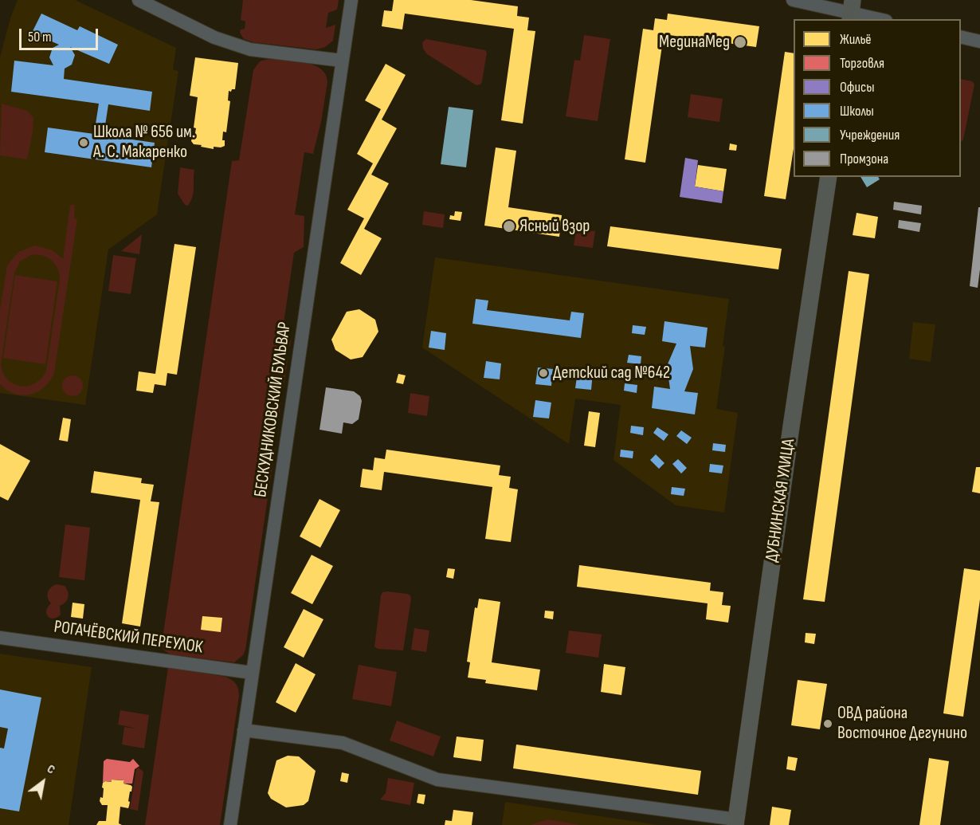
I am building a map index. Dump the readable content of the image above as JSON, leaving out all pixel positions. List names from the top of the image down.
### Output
{
  "streets": {
    "main road": ["ДУБНИНСКАЯ УЛИЦА"],
    "street": ["БЕСКУДНИКОВСКИЙ БУЛЬВАР", "РОГАЧЁВСКИЙ ПЕРЕУЛОК"]
  },
  "crossings": [
    ["БЕСКУДНИКОВСКИЙ БУЛЬВАР", "РОГАЧЁВСКИЙ ПЕРЕУЛОК"]
  ],
  "places": [
    "МединаМед",
    "Школа № 656 им. А. С. Макаренко",
    "Ясный взор",
    "Детский сад №642",
    "ОВД района Восточное Дегунино"
  ],
  "legend": [
    "Жильё",
    "Торговля",
    "Офисы",
    "Школы",
    "Учреждения",
    "Промзона"
  ],
  "scale_bar": "50 m",
  "north": "top right"
}
